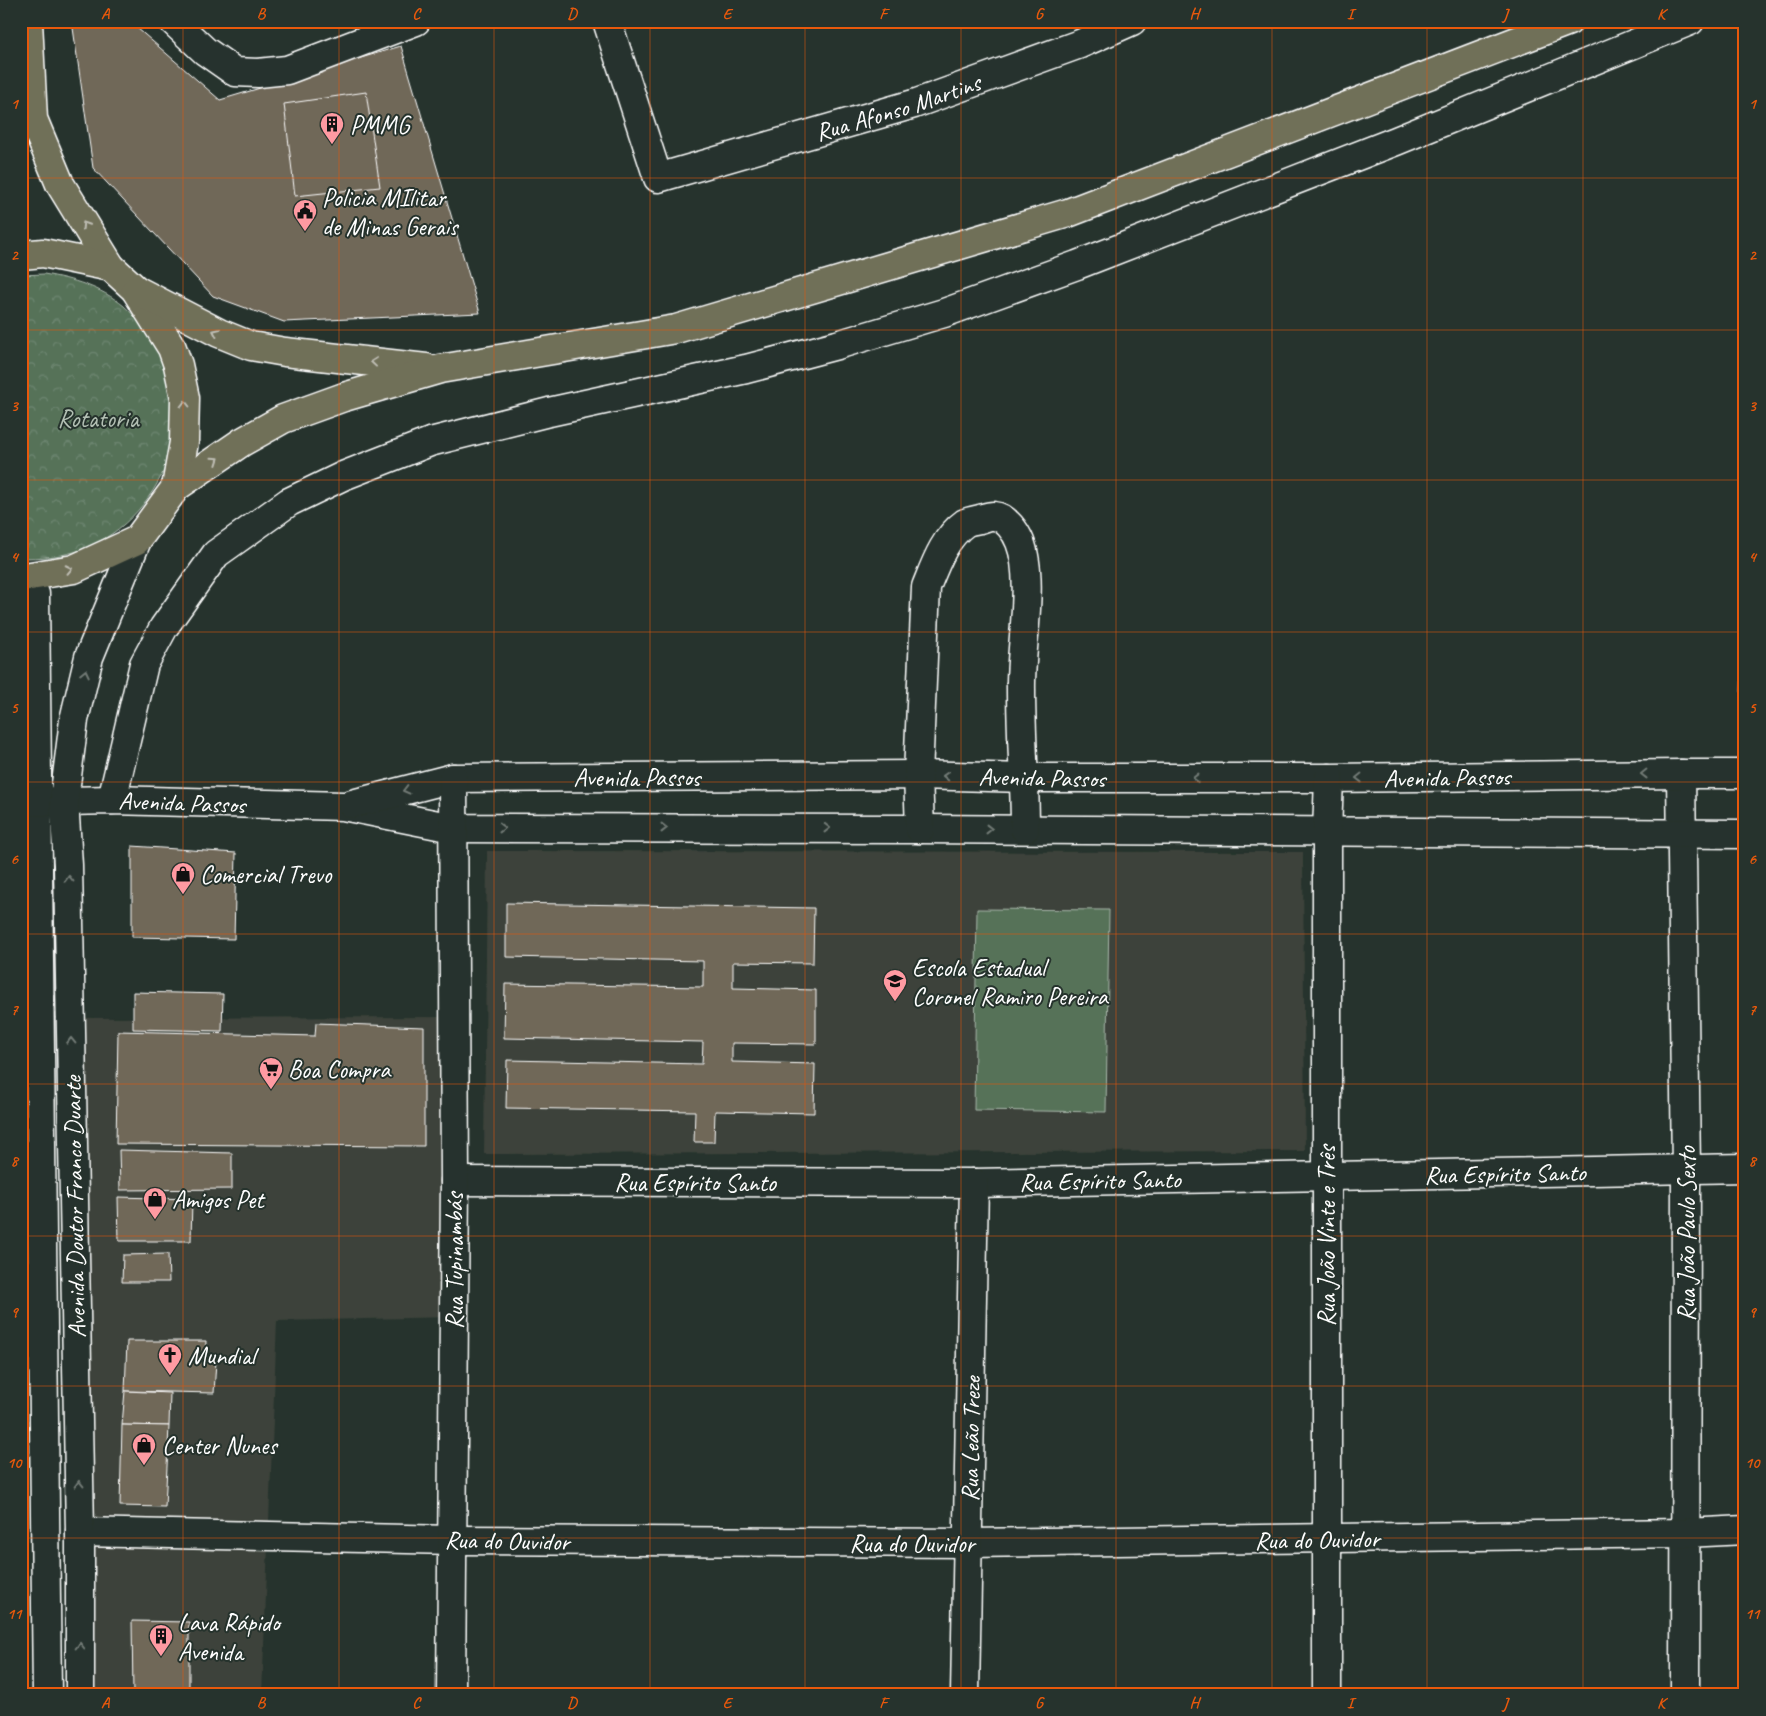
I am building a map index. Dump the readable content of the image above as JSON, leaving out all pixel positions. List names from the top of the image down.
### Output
{
  "streets": {
    "street": [
      "Rua Afonso Martins",
      "Avenida Passos",
      "Rua Espírito Santo",
      "Avenida Doutor Franco Duarte",
      "Rua João Paulo Sexto",
      "Rua João Vinte e Três",
      "Rua Tupinambás",
      "Rua Leão Treze",
      "Rua do Ouvidor"
    ]
  },
  "crossings": [
    ["Avenida Passos", "Avenida Doutor Franco Duarte"],
    ["Avenida Passos", "Rua João Paulo Sexto"],
    ["Avenida Passos", "Rua João Vinte e Três"],
    ["Avenida Passos", "Rua Tupinambás"],
    ["Rua Espírito Santo", "Rua João Paulo Sexto"],
    ["Rua Espírito Santo", "Rua João Vinte e Três"],
    ["Rua Espírito Santo", "Rua Tupinambás"],
    ["Rua Espírito Santo", "Rua Leão Treze"],
    ["Avenida Doutor Franco Duarte", "Rua do Ouvidor"],
    ["Rua João Paulo Sexto", "Rua do Ouvidor"],
    ["Rua João Vinte e Três", "Rua do Ouvidor"],
    ["Rua Tupinambás", "Rua do Ouvidor"],
    ["Rua Leão Treze", "Rua do Ouvidor"]
  ],
  "parks": ["Rotatoria"],
  "places": {
    "building": ["PMMG", "Lava Rápido Avenida"],
    "public building": ["Policia MIlitar de Minas Gerais"],
    "shop": ["Comercial Trevo", "Amigos Pet", "Center Nunes"],
    "school or university": ["Escola Estadual Coronel Ramiro Pereira"],
    "supermarket": ["Boa Compra"],
    "church": ["Mundial"]
  },
  "grid": {
    "columns": [
      "A",
      "B",
      "C",
      "D",
      "E",
      "F",
      "G",
      "H",
      "I",
      "J",
      "K"
    ],
    "rows": [
      "1",
      "2",
      "3",
      "4",
      "5",
      "6",
      "7",
      "8",
      "9",
      "10",
      "11"
    ]
  }
}
